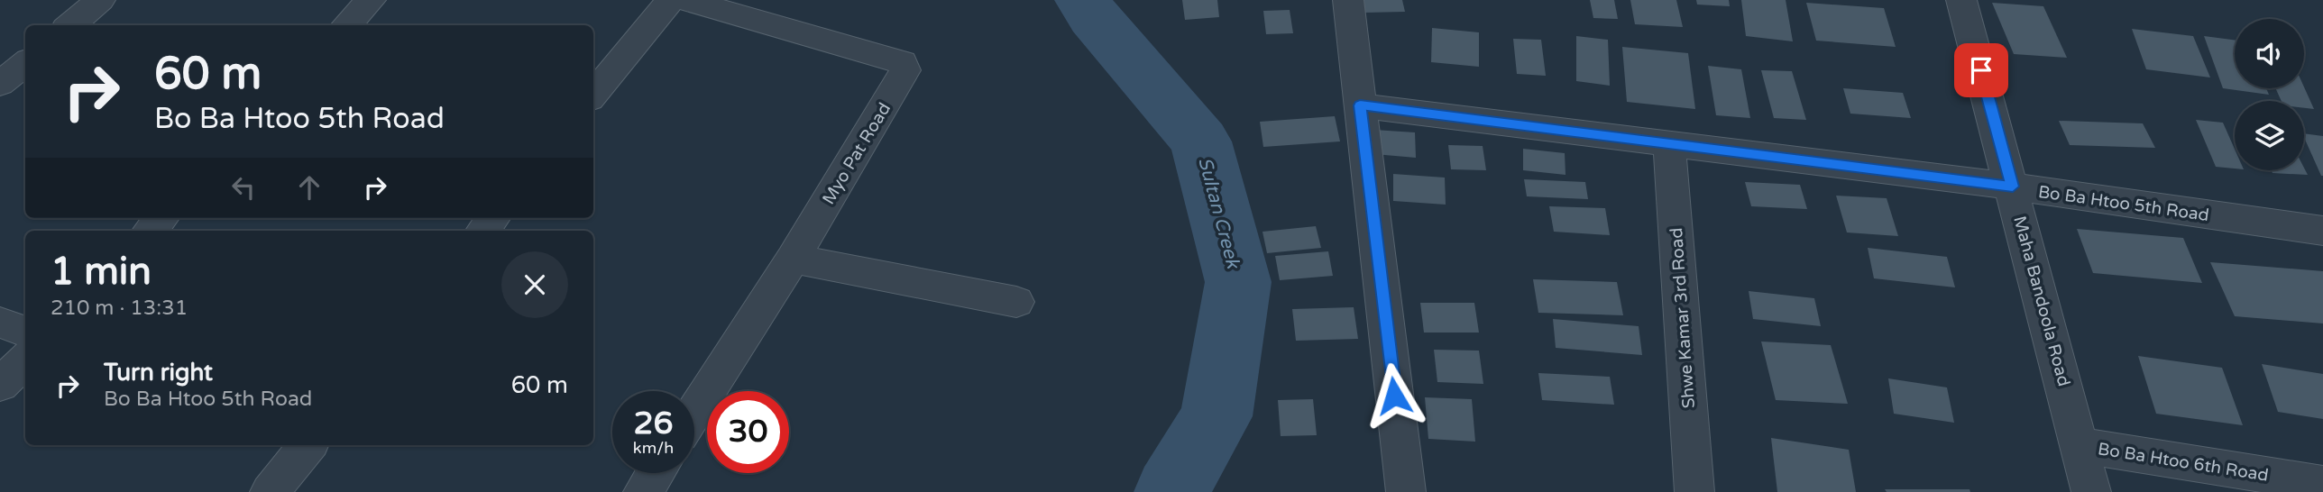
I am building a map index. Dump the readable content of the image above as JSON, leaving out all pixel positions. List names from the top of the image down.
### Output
{
  "streets": {
    "street": [
      "Myo Pat Road",
      "Bo Ba Htoo 5th Road",
      "Maha Bandoola Road",
      "Shwe Kamar 3rd Road",
      "Bo Ba Htoo 6th Road"
    ]
  },
  "crossings": [
    ["Bo Ba Htoo 5th Road", "Maha Bandoola Road"],
    ["Bo Ba Htoo 5th Road", "Shwe Kamar 3rd Road"],
    ["Maha Bandoola Road", "Bo Ba Htoo 6th Road"]
  ],
  "water": ["Sultan Creek"],
  "page": {
    "turn": ["60 m", "Bo Ba Htoo 5th Road"],
    "heading": ["1 min", "210 m · 13:31"],
    "list": [
      {
        "name": "Turn right",
        "note": "Bo Ba Htoo 5th Road",
        "value": "60 m"
      }
    ],
    "speed": "26 km/h",
    "limit": "30"
  }
}
